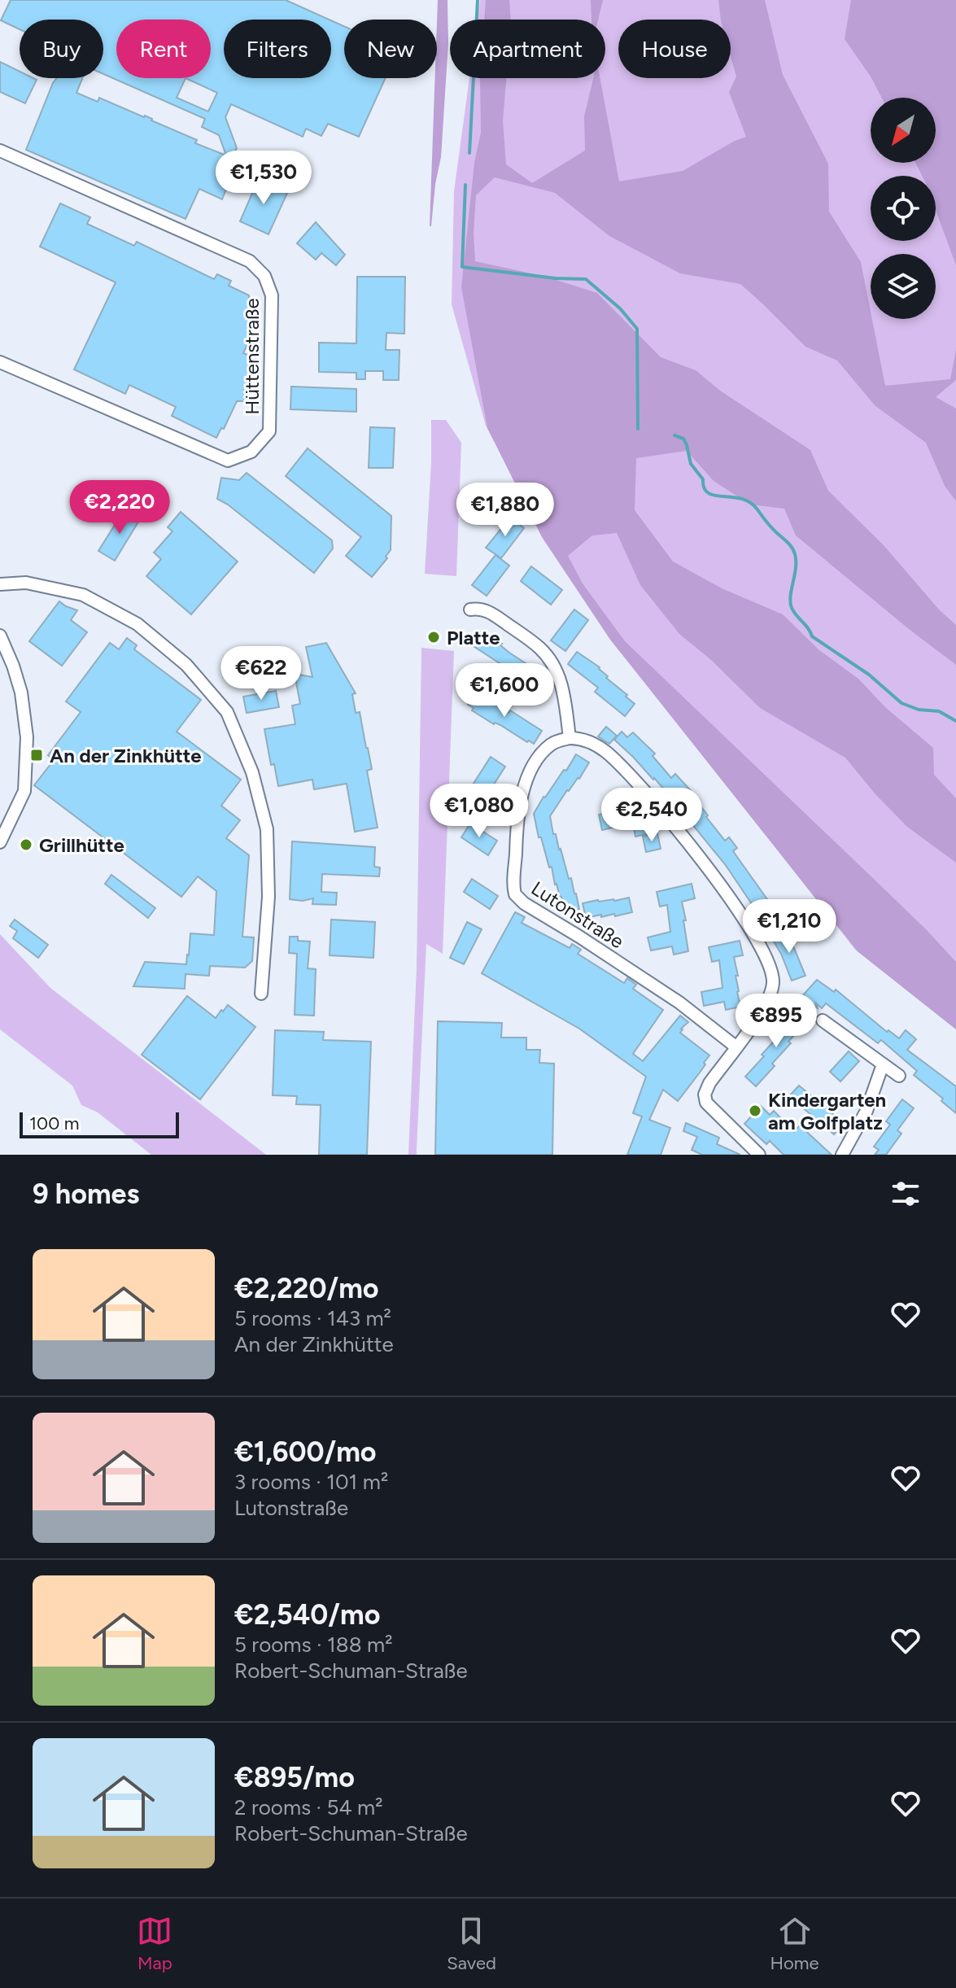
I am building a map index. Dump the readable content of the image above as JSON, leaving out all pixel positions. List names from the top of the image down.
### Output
{
  "streets": {
    "street": ["Hüttenstraße", "Lutonstraße"]
  },
  "places": {
    "other": ["Platte", "Grillhütte", "Kindergarten am Golfplatz"],
    "transit": ["An der Zinkhütte"]
  },
  "scale_bar": "100 m",
  "north": "bottom left",
  "page": {
    "chip": [
      "Buy",
      "Rent",
      "Filters",
      "New",
      "Apartment",
      "House"
    ],
    "price": [
      "€1,530",
      "€2,220",
      "€1,880",
      "€622",
      "€1,600",
      "€1,080",
      "€2,540",
      "€1,210",
      "€895"
    ],
    "scale": "100 m",
    "heading": "9 homes",
    "list": [
      {
        "name": "€2,220/mo",
        "note": "5 rooms · 143 m² · An der Zinkhütte"
      },
      {
        "name": "€1,600/mo",
        "note": "3 rooms · 101 m² · Lutonstraße"
      },
      {
        "name": "€2,540/mo",
        "note": "5 rooms · 188 m² · Robert-Schuman-Straße"
      },
      {
        "name": "€895/mo",
        "note": "2 rooms · 54 m² · Robert-Schuman-Straße"
      }
    ],
    "tabs": ["Map", "Saved", "Home"]
  }
}
